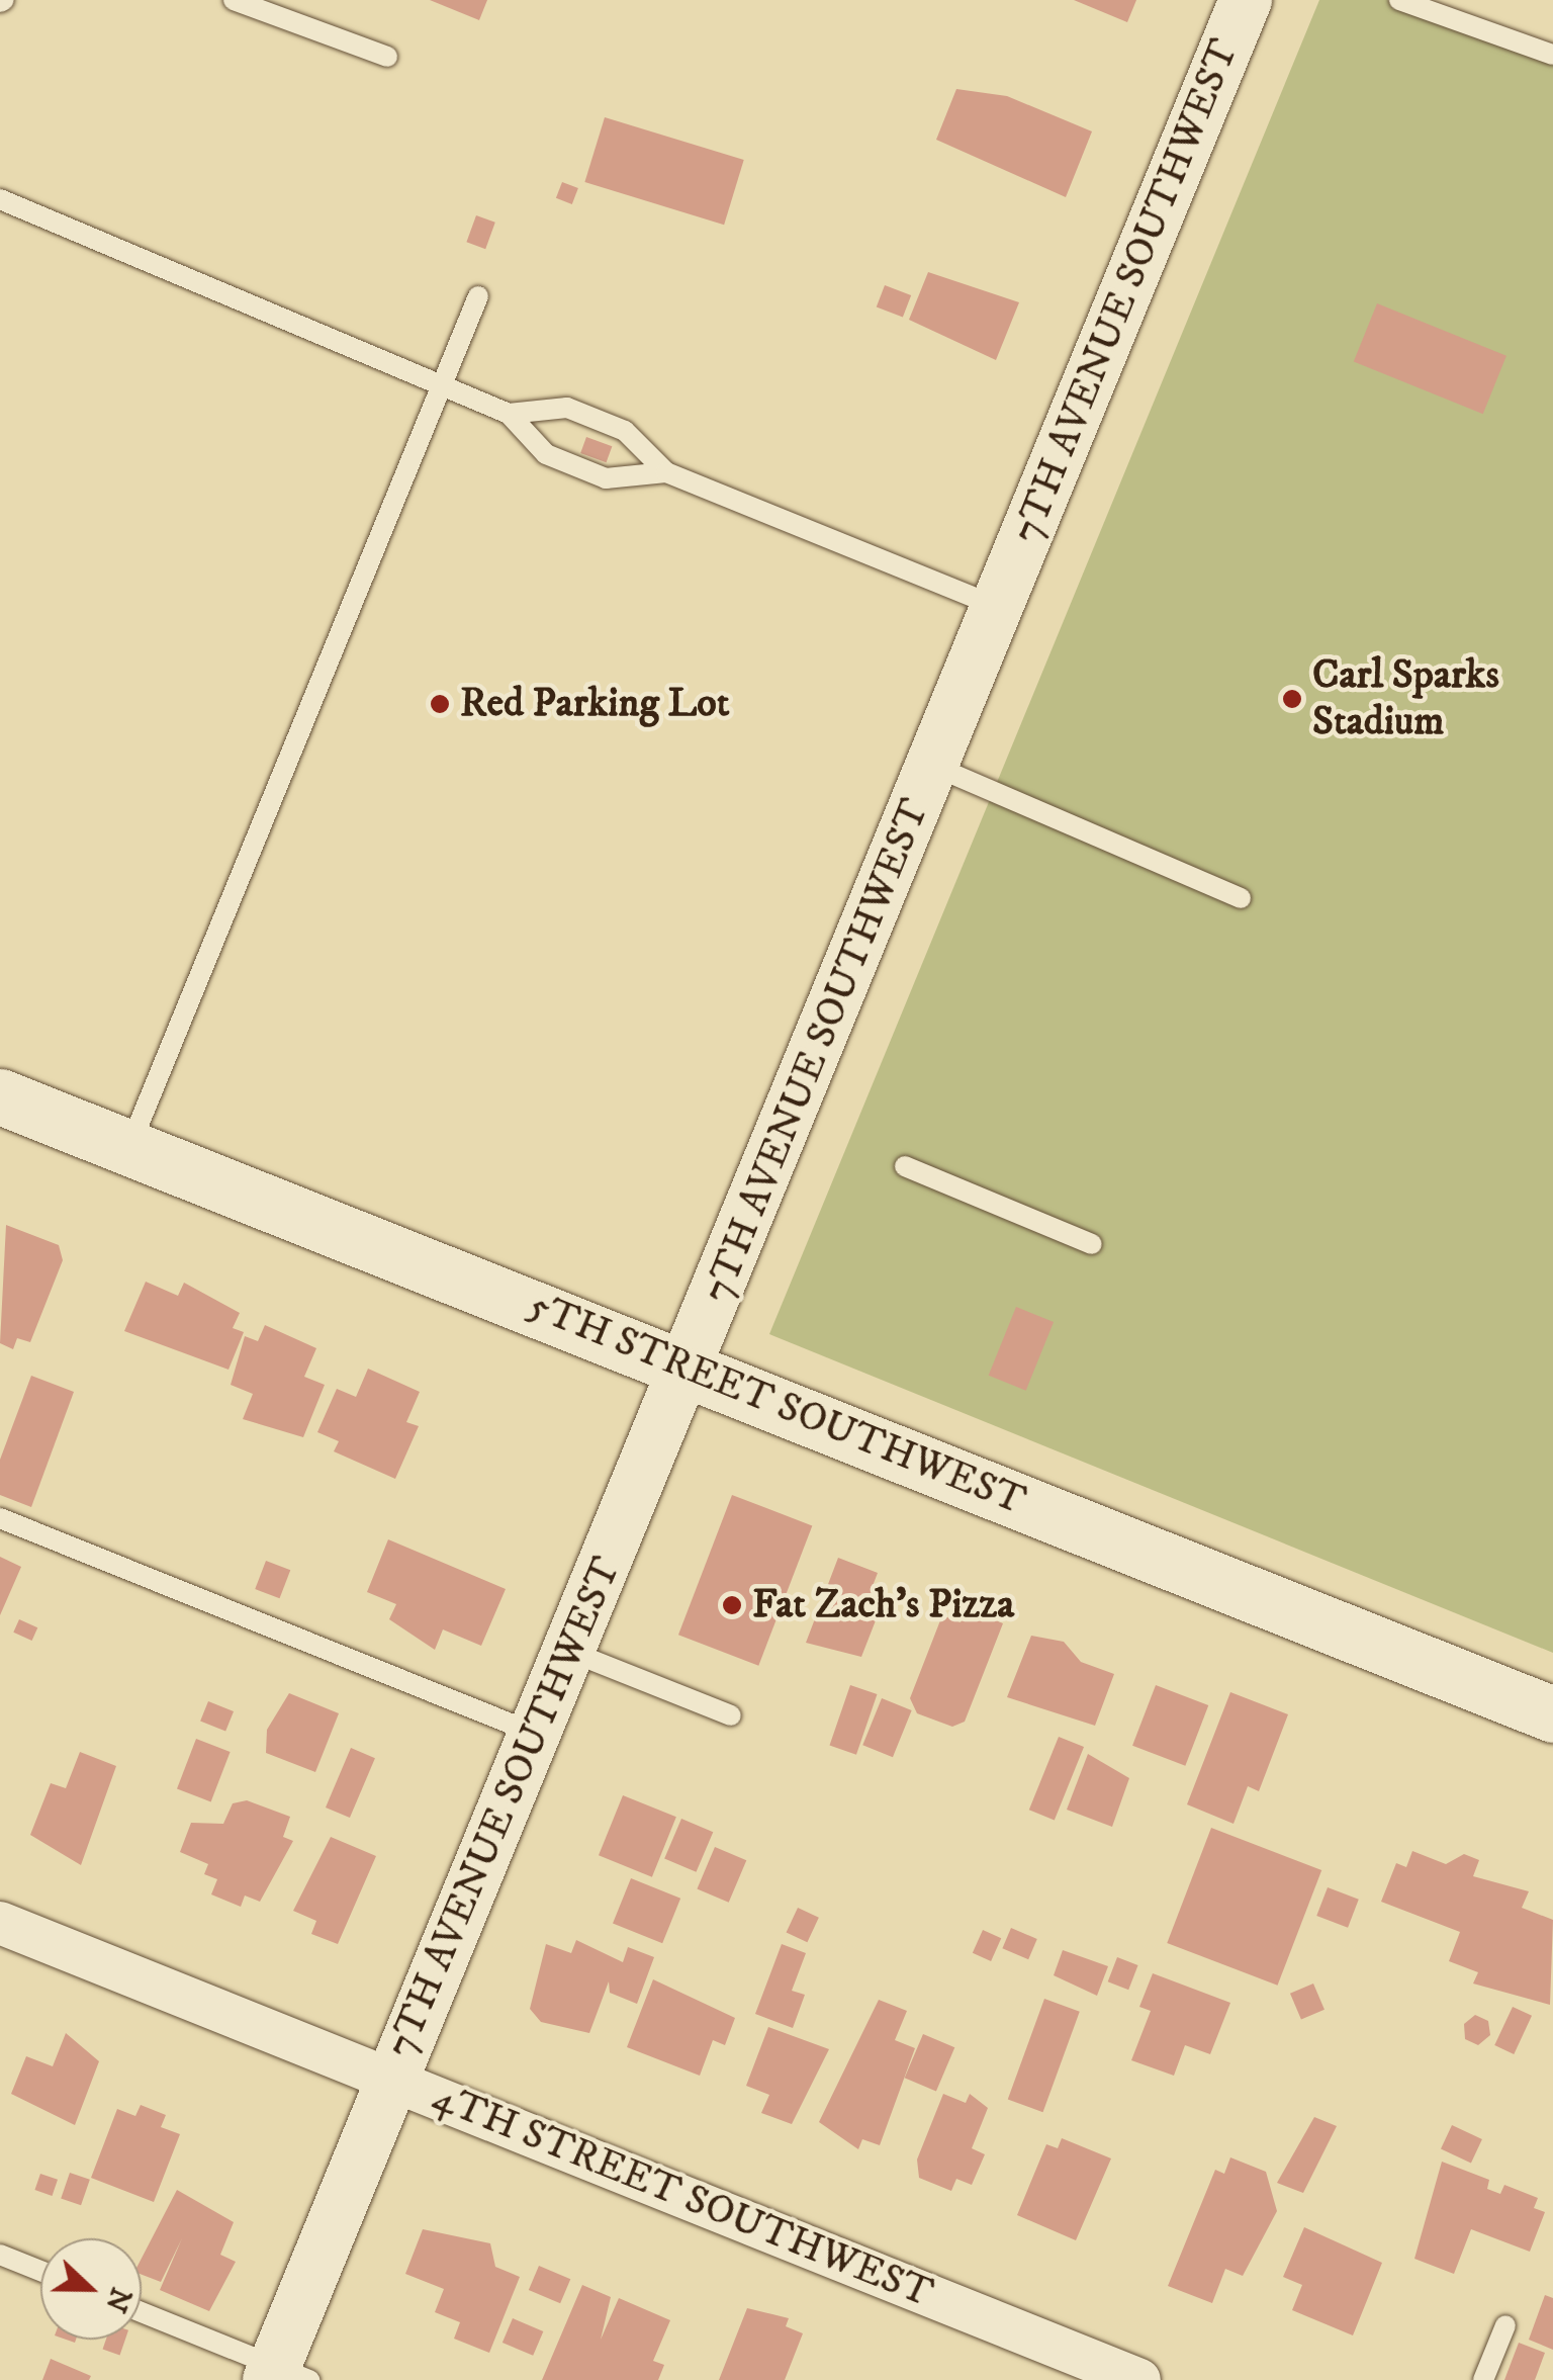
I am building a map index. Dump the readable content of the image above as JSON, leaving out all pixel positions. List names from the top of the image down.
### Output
{
  "streets": {
    "main road": ["5TH STREET SOUTHWEST"],
    "street": ["7TH AVENUE SOUTHWEST", "4TH STREET SOUTHWEST"]
  },
  "crossings": [
    ["7TH AVENUE SOUTHWEST", "5TH STREET SOUTHWEST"],
    ["7TH AVENUE SOUTHWEST", "4TH STREET SOUTHWEST"]
  ],
  "places": ["Carl Sparks Stadium", "Red Parking Lot", "Fat Zach's Pizza"],
  "north": "right"
}
